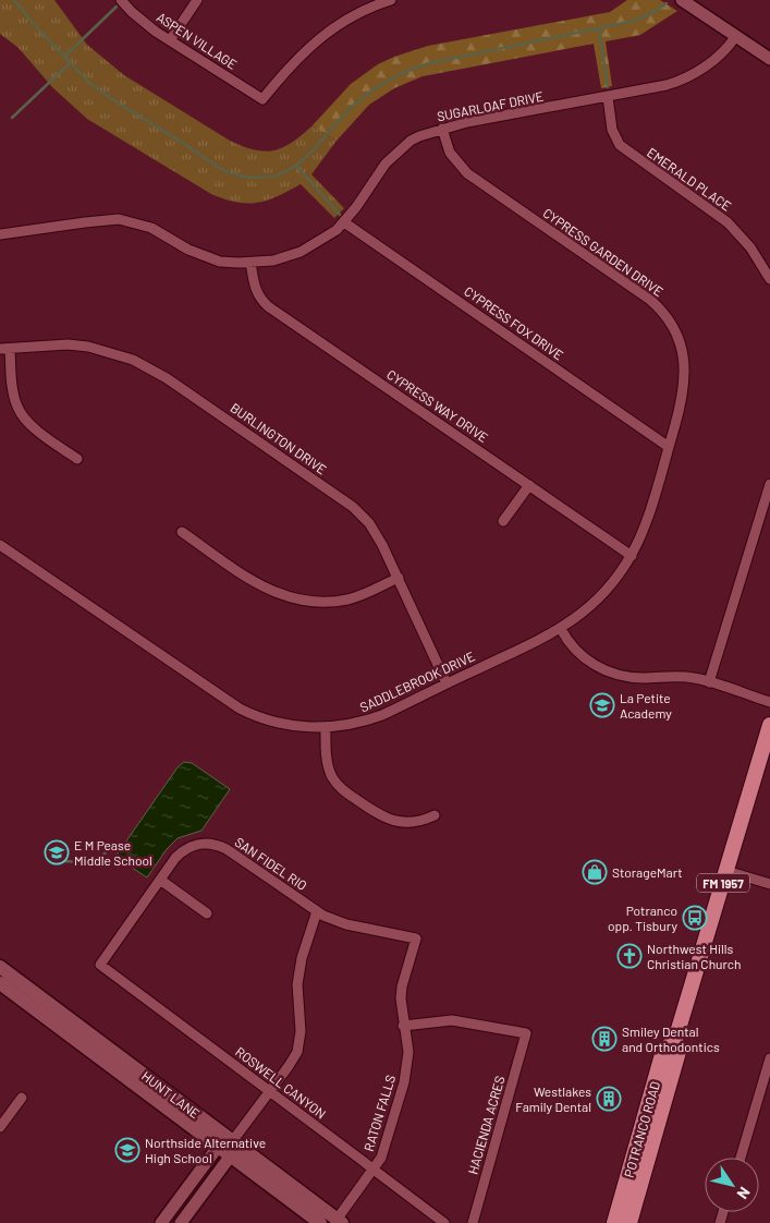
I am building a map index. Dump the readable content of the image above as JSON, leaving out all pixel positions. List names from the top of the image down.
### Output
{
  "streets": {
    "main road": ["FM 1957", "HUNT LANE", "POTRANCO ROAD"],
    "street": [
      "ASPEN VILLAGE",
      "SUGARLOAF DRIVE",
      "EMERALD PLACE",
      "CYPRESS GARDEN DRIVE",
      "CYPRESS FOX DRIVE",
      "CYPRESS WAY DRIVE",
      "BURLINGTON DRIVE",
      "SADDLEBROOK DRIVE",
      "SAN FIDEL RIO",
      "ROSWELL CANYON",
      "RATON FALLS",
      "HACIENDA ACRES"
    ]
  },
  "crossings": [
    ["SUGARLOAF DRIVE", "EMERALD PLACE"],
    ["SUGARLOAF DRIVE", "CYPRESS GARDEN DRIVE"],
    ["SUGARLOAF DRIVE", "CYPRESS FOX DRIVE"],
    ["SUGARLOAF DRIVE", "CYPRESS WAY DRIVE"],
    ["CYPRESS GARDEN DRIVE", "CYPRESS FOX DRIVE"],
    ["CYPRESS GARDEN DRIVE", "CYPRESS WAY DRIVE"],
    ["CYPRESS GARDEN DRIVE", "SADDLEBROOK DRIVE"],
    ["CYPRESS WAY DRIVE", "SADDLEBROOK DRIVE"],
    ["BURLINGTON DRIVE", "SADDLEBROOK DRIVE"],
    ["SAN FIDEL RIO", "ROSWELL CANYON"],
    ["SAN FIDEL RIO", "RATON FALLS"],
    ["ROSWELL CANYON", "RATON FALLS"],
    ["HUNT LANE", "RATON FALLS"],
    ["RATON FALLS", "HACIENDA ACRES"]
  ],
  "places": {
    "school or university": ["La Petite Academy", "E M Pease Middle School", "Northside Alternative High School"],
    "shop": ["StorageMart"],
    "bus stop": ["Potranco opp. Tisbury"],
    "church": ["Northwest Hills Christian Church"],
    "building": ["Smiley Dental and Orthodontics", "Westlakes Family Dental"]
  },
  "north": "bottom right"
}
